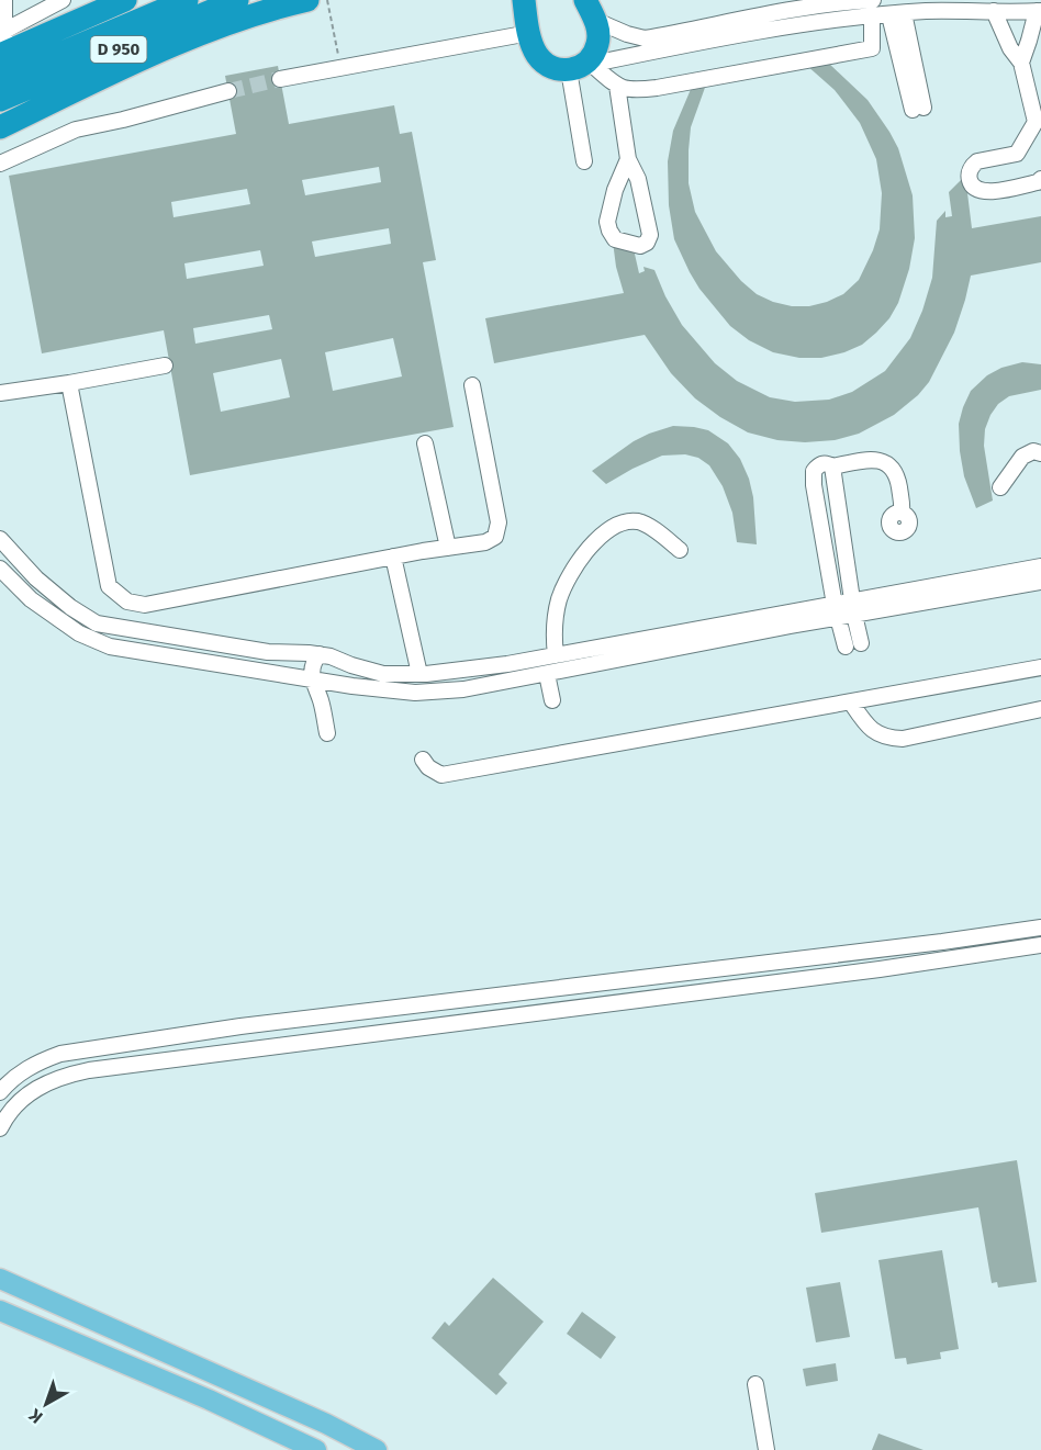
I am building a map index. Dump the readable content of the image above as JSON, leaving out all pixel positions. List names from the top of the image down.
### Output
{
  "streets": {
    "highway": ["D 950"]
  },
  "north": "bottom left"
}
